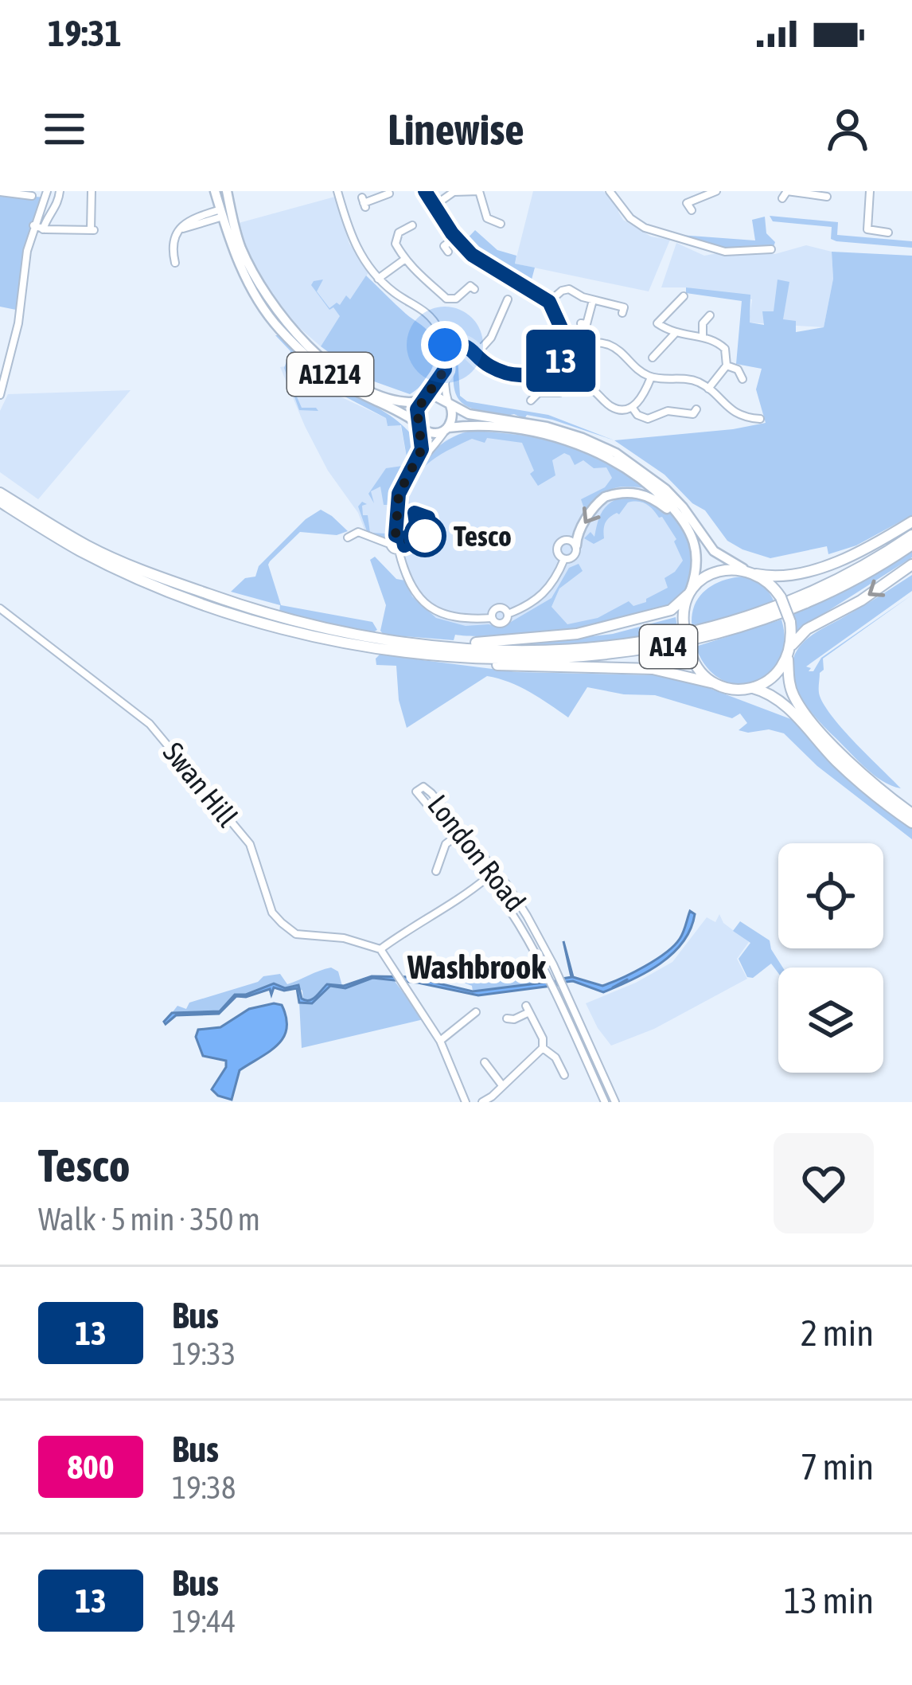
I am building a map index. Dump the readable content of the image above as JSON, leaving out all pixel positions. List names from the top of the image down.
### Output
{
  "streets": {
    "highway": ["A14"],
    "main road": ["A1214"],
    "street": ["Swan Hill", "London Road"]
  },
  "districts": ["Washbrook"],
  "places": ["Tesco"],
  "lines": ["bus line 13"],
  "page": {
    "status": "19:31",
    "header": "Linewise",
    "on_map": "13",
    "heading": ["Tesco", "Walk · 5 min · 350 m"],
    "list": [
      {
        "mark": "13",
        "name": "Bus",
        "note": "19:33",
        "value": "2 min"
      },
      {
        "mark": "800",
        "name": "Bus",
        "note": "19:38",
        "value": "7 min"
      },
      {
        "mark": "13",
        "name": "Bus",
        "note": "19:44",
        "value": "13 min"
      }
    ]
  }
}
